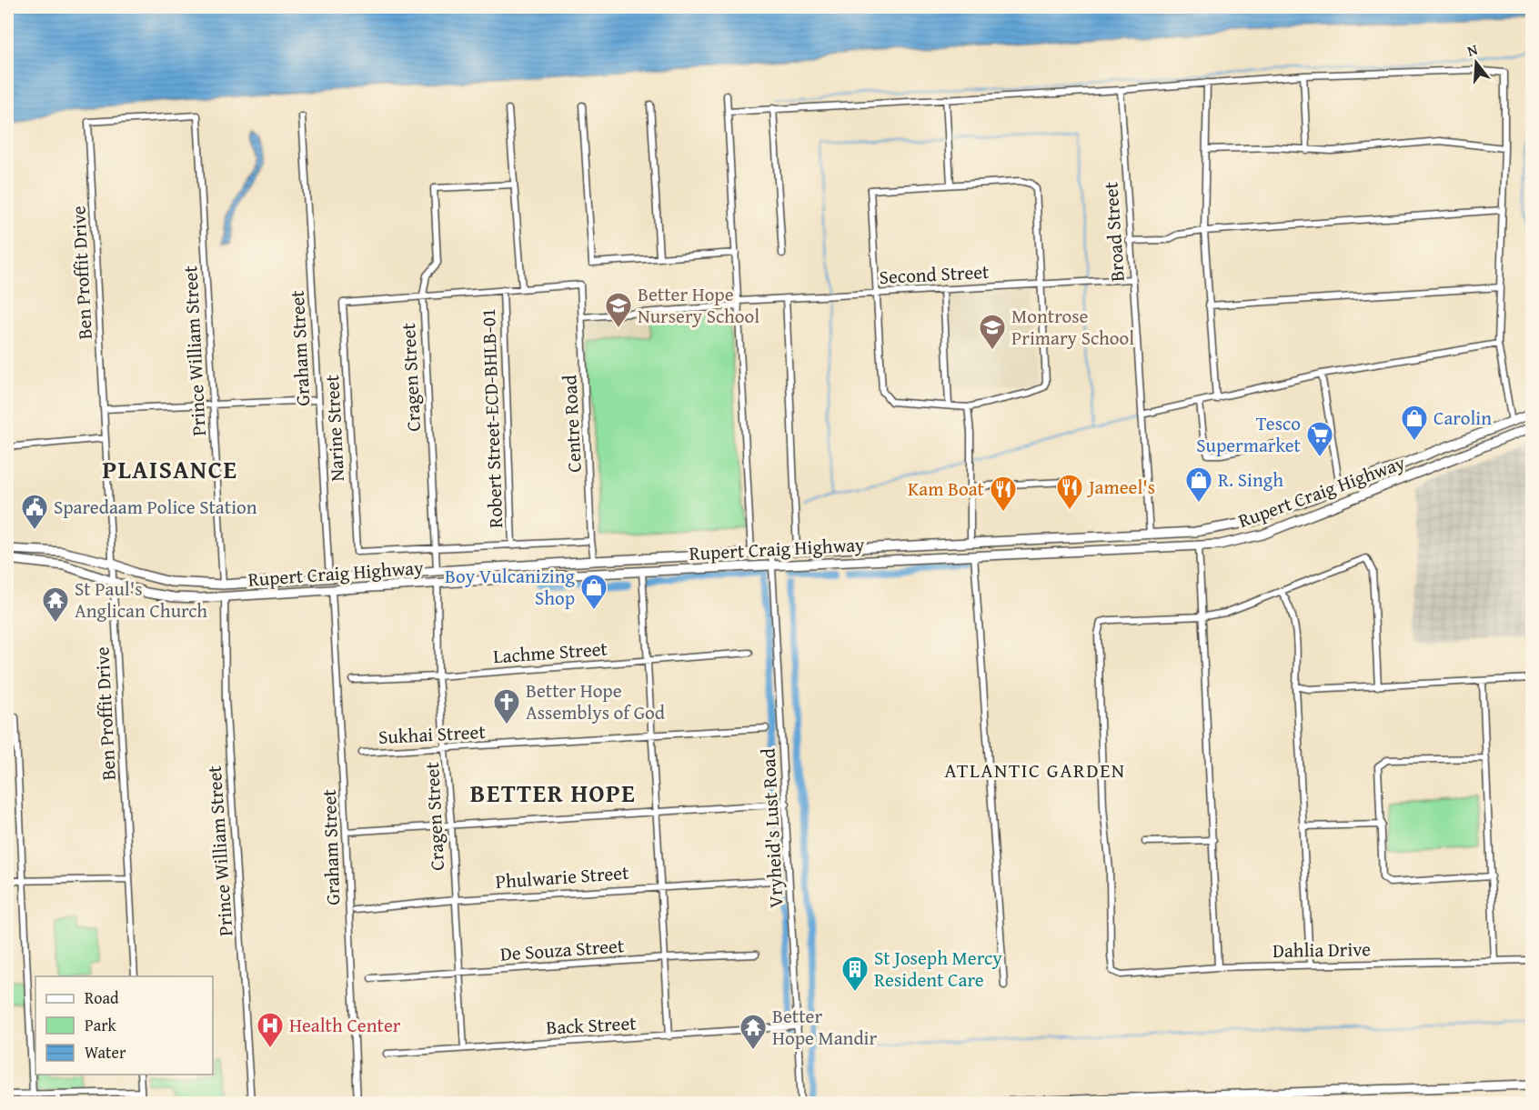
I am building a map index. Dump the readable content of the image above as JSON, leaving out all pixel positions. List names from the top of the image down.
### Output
{
  "streets": {
    "main road": ["Rupert Craig Highway"],
    "street": [
      "Broad Street",
      "Ben Proffit Drive",
      "Second Street",
      "Graham Street",
      "Prince William Street",
      "Cragen Street",
      "Robert Street-ECD-BHLB-01",
      "Centre Road",
      "Narine Street",
      "Lachme Street",
      "Sukhai Street",
      "Vryheid's Lust Road",
      "Phulwarie Street",
      "De Souza Street",
      "Dahlia Drive",
      "Back Street"
    ]
  },
  "crossings": [
    ["Broad Street", "Second Street"],
    ["Broad Street", "Rupert Craig Highway"],
    ["Ben Proffit Drive", "Prince William Street"],
    ["Ben Proffit Drive", "Rupert Craig Highway"],
    ["Second Street", "Centre Road"],
    ["Graham Street", "Rupert Craig Highway"],
    ["Prince William Street", "Rupert Craig Highway"],
    ["Cragen Street", "Narine Street"],
    ["Cragen Street", "Rupert Craig Highway"],
    ["Cragen Street", "Lachme Street"],
    ["Cragen Street", "Sukhai Street"],
    ["Cragen Street", "Phulwarie Street"],
    ["Cragen Street", "De Souza Street"],
    ["Cragen Street", "Back Street"],
    ["Centre Road", "Rupert Craig Highway"],
    ["Rupert Craig Highway", "Vryheid's Lust Road"],
    ["Vryheid's Lust Road", "Back Street"]
  ],
  "districts": ["PLAISANCE", "ATLANTIC GARDEN", "BETTER HOPE"],
  "places": {
    "school or university": ["Better Hope Nursery School", "Montrose Primary School"],
    "shop": ["Carolin", "R. Singh", "Boy Vulcanizing Shop"],
    "supermarket": ["Tesco Supermarket"],
    "restaurant": ["Jameel's", "Kam Boat"],
    "public building": ["Sparedaam Police Station"],
    "temple": ["St Paul's Anglican Church", "Better Hope Mandir"],
    "church": ["Better Hope Assemblys of God"],
    "building": ["St Joseph Mercy Resident Care"],
    "hospital": ["Health Center"]
  },
  "legend": ["Road", "Park", "Water"],
  "north": "top"
}
